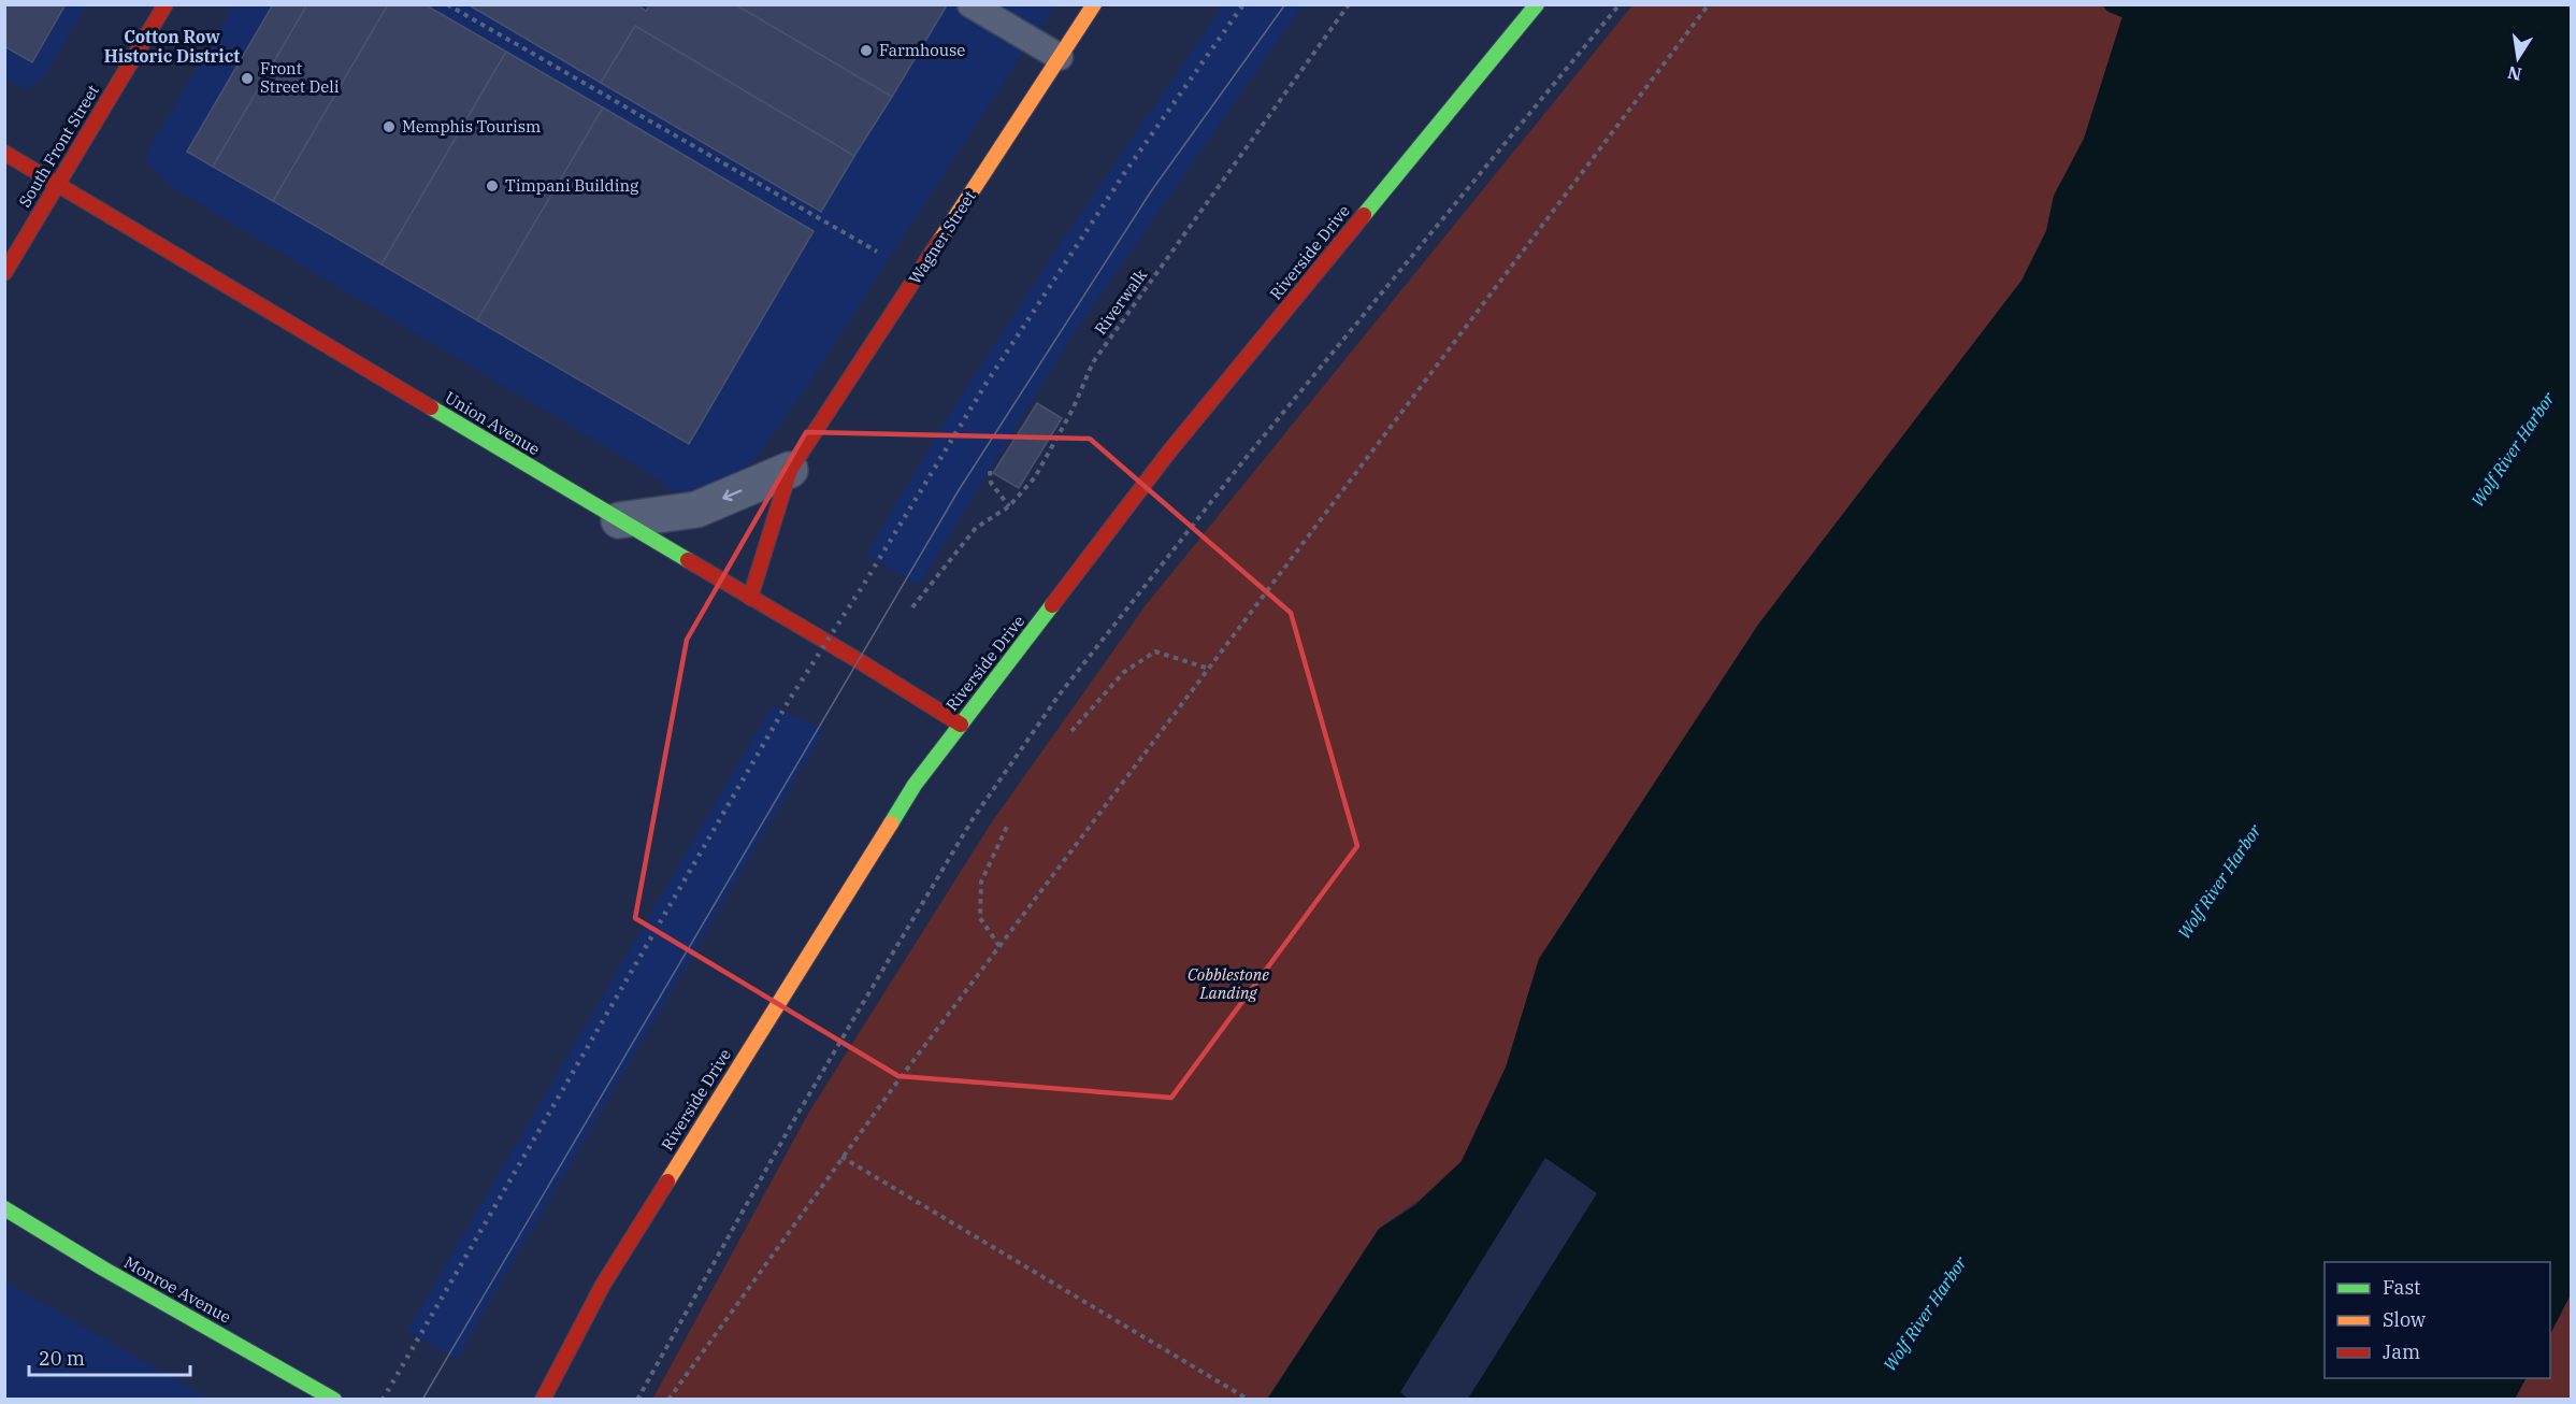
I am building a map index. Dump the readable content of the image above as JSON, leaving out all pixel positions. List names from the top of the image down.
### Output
{
  "streets": {
    "main road": [
      "South Front Street",
      "Wagner Street",
      "Riverside Drive",
      "Union Avenue",
      "Monroe Avenue"
    ],
    "path": ["Riverwalk"]
  },
  "crossings": [
    ["South Front Street", "Union Avenue"],
    ["Wagner Street", "Union Avenue"],
    ["Riverside Drive", "Union Avenue"]
  ],
  "districts": ["Cotton Row Historic District"],
  "water": ["Wolf River Harbor"],
  "parks": ["Cobblestone Landing"],
  "places": [
    "Farmhouse",
    "Front Street Deli",
    "Memphis Tourism",
    "Timpani Building"
  ],
  "legend": ["Fast", "Slow", "Jam"],
  "scale_bar": "20 m",
  "north": "bottom"
}
